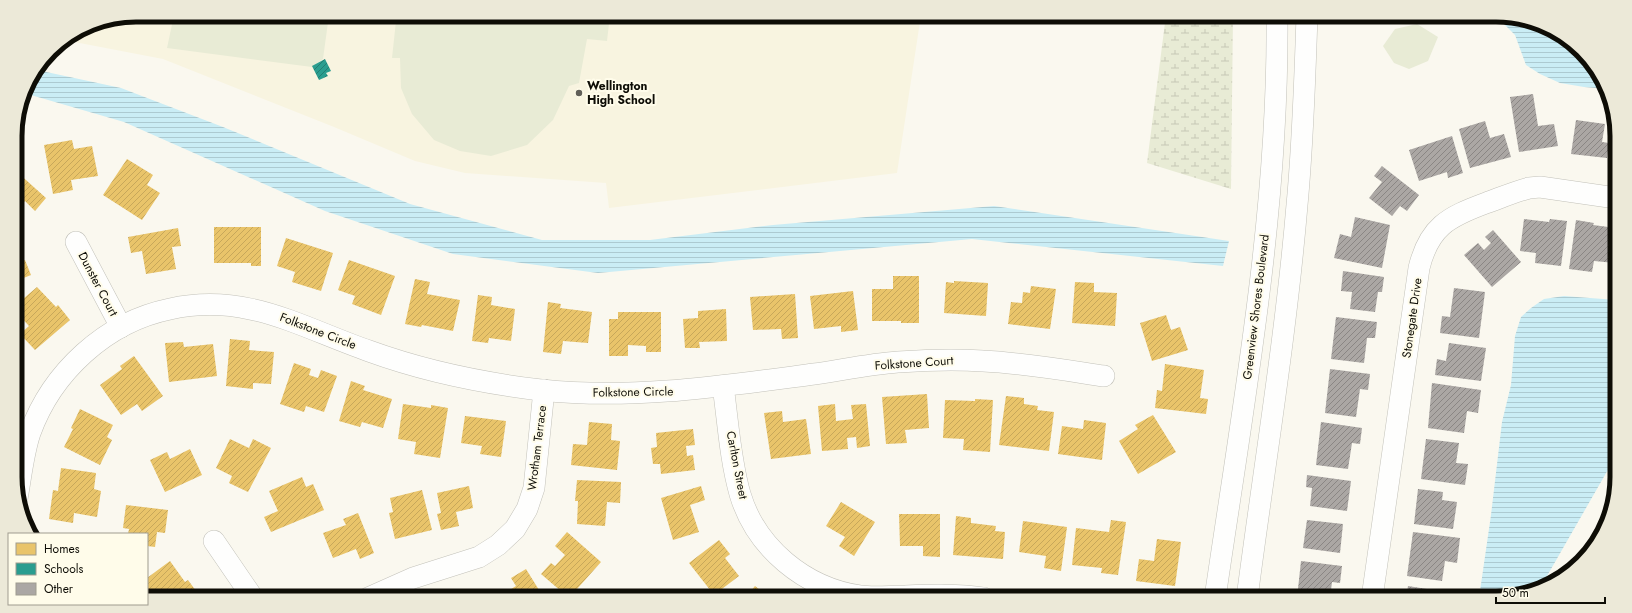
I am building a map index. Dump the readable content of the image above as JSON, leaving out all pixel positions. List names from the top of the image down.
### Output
{
  "streets": {
    "street": [
      "Dunster Court",
      "Greenview Shores Boulevard",
      "Stonegate Drive",
      "Folkstone Circle",
      "Folkstone Court",
      "Wrotham Terrace",
      "Carlton Street"
    ]
  },
  "crossings": [
    ["Dunster Court", "Folkstone Circle"],
    ["Folkstone Circle", "Folkstone Court"],
    ["Folkstone Circle", "Wrotham Terrace"],
    ["Folkstone Circle", "Carlton Street"],
    ["Folkstone Court", "Carlton Street"]
  ],
  "places": ["Wellington High School"],
  "legend": ["Homes", "Schools", "Other"],
  "scale_bar": "50 m"
}
